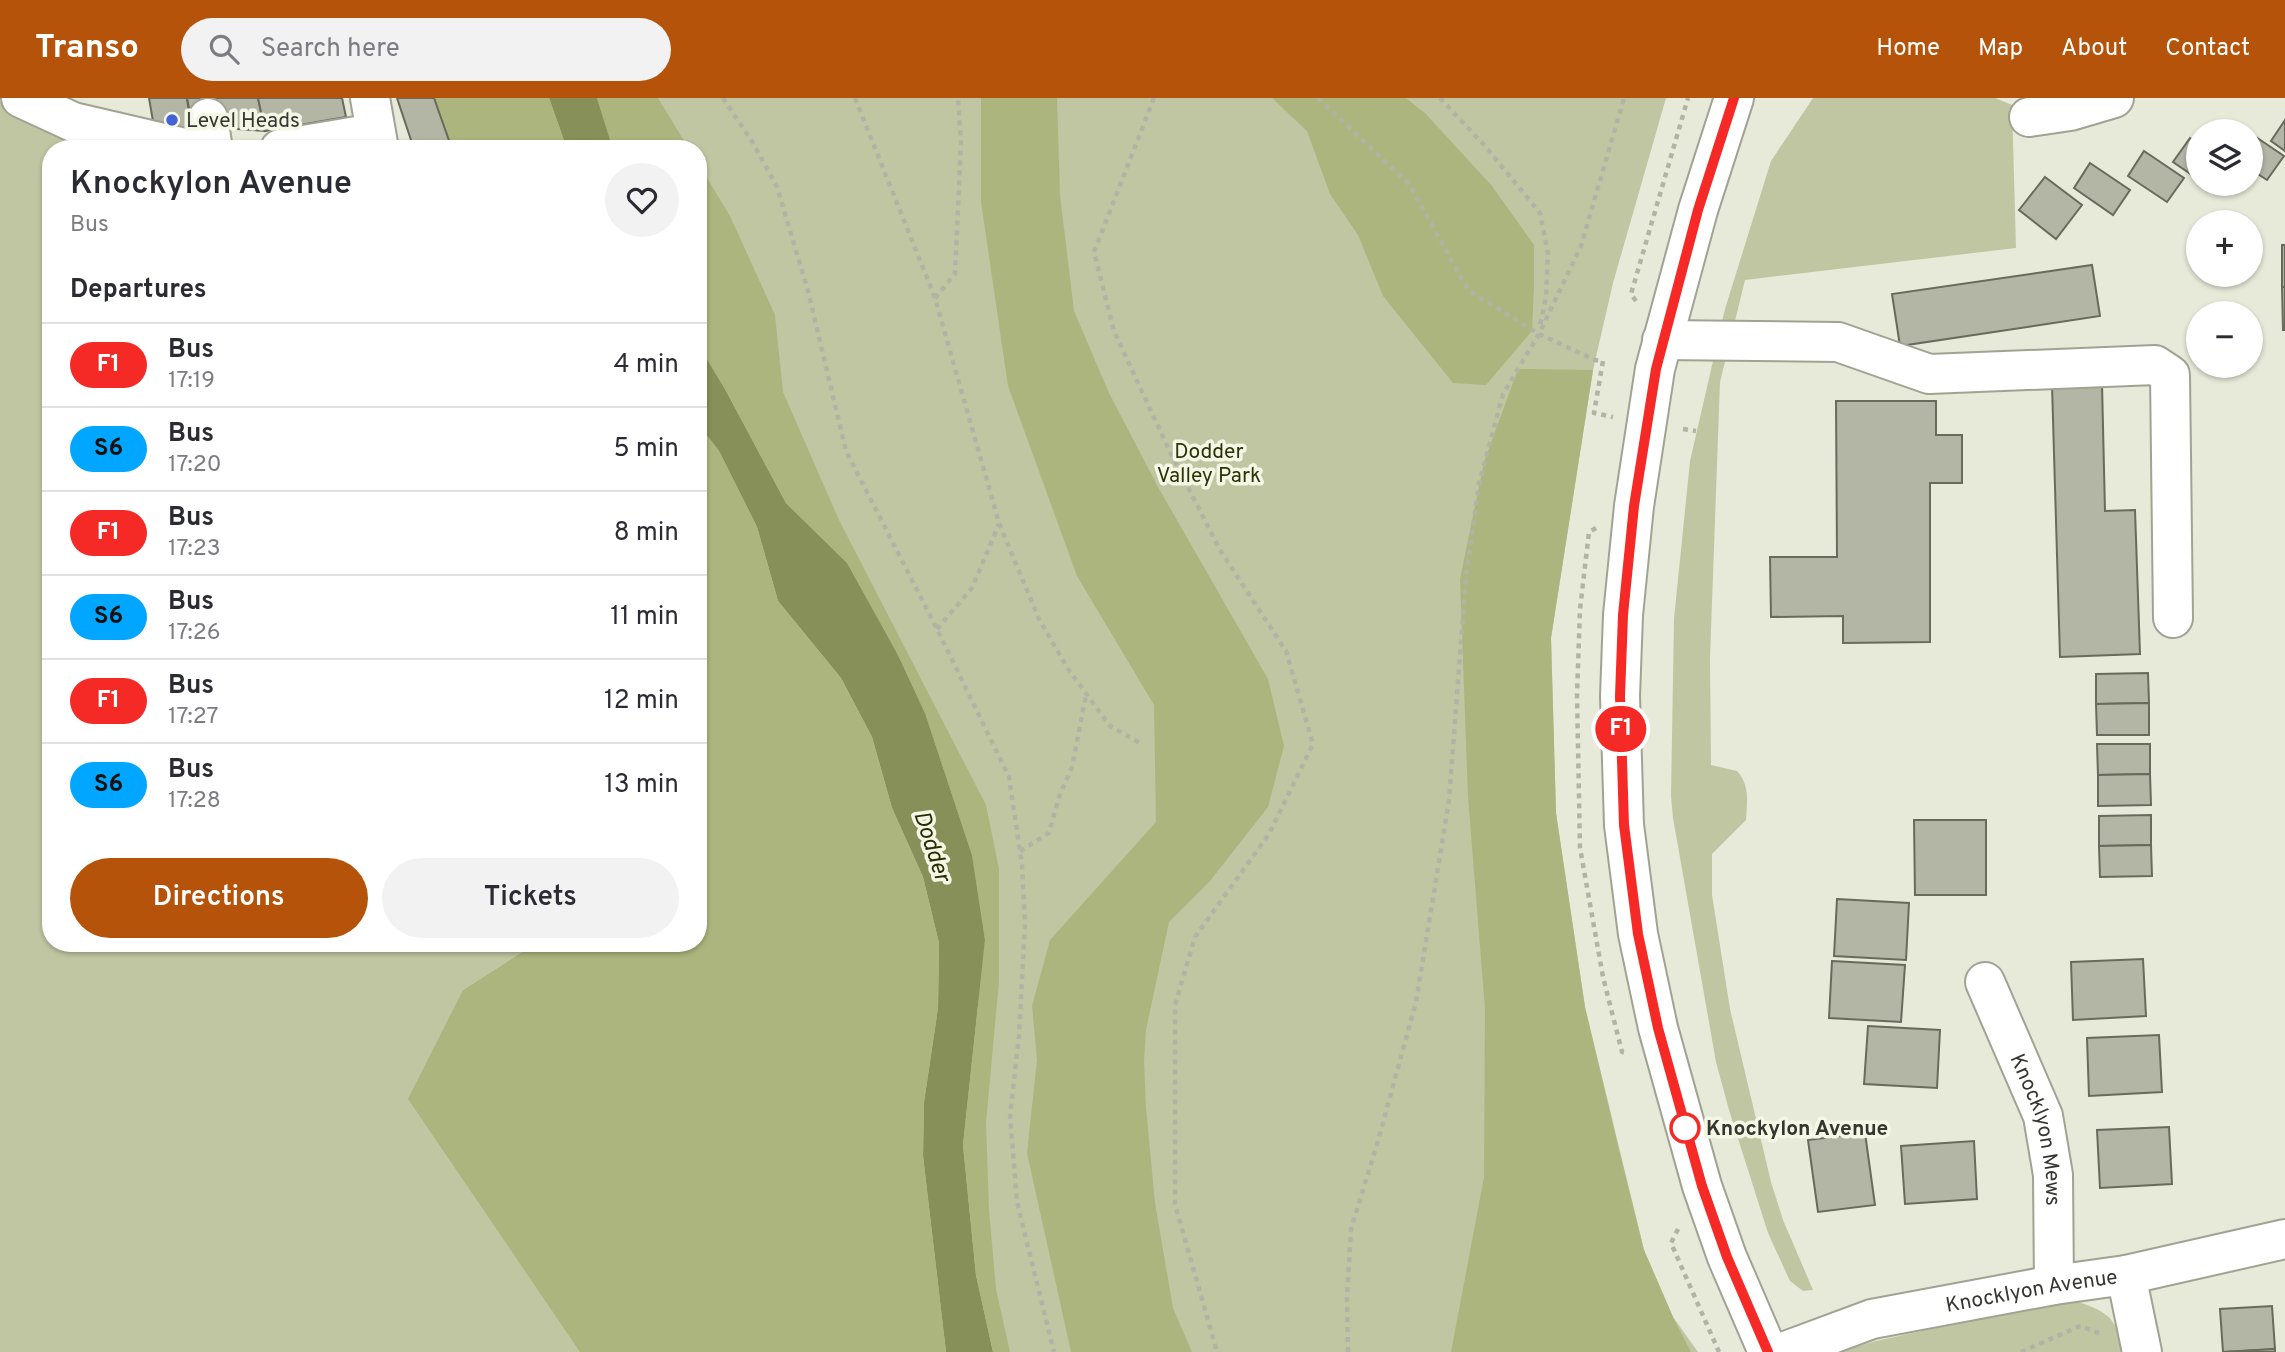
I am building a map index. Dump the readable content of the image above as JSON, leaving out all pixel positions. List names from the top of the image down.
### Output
{
  "streets": {
    "main road": ["Knocklyon Mews", "Knocklyon Avenue"]
  },
  "crossings": [
    ["Knocklyon Mews", "Knocklyon Avenue"]
  ],
  "water": ["Dodder"],
  "parks": ["Dodder Valley Park"],
  "places": ["Level Heads", "Knockylon Avenue"],
  "lines": ["bus line F1"],
  "page": {
    "header": "Transo",
    "search": "Search here",
    "nav": [
      "Home",
      "Map",
      "About",
      "Contact"
    ],
    "on_map": "F1",
    "map_buttons": ["+", "−"],
    "heading": [
      ["Knockylon Avenue", "Bus"],
      "Departures"
    ],
    "list": [
      {
        "mark": "F1",
        "name": "Bus",
        "note": "17:19",
        "value": "4 min"
      },
      {
        "mark": "S6",
        "name": "Bus",
        "note": "17:20",
        "value": "5 min"
      },
      {
        "mark": "F1",
        "name": "Bus",
        "note": "17:23",
        "value": "8 min"
      },
      {
        "mark": "S6",
        "name": "Bus",
        "note": "17:26",
        "value": "11 min"
      },
      {
        "mark": "F1",
        "name": "Bus",
        "note": "17:27",
        "value": "12 min"
      },
      {
        "mark": "S6",
        "name": "Bus",
        "note": "17:28",
        "value": "13 min"
      }
    ],
    "buttons": ["Directions", "Tickets"]
  }
}
